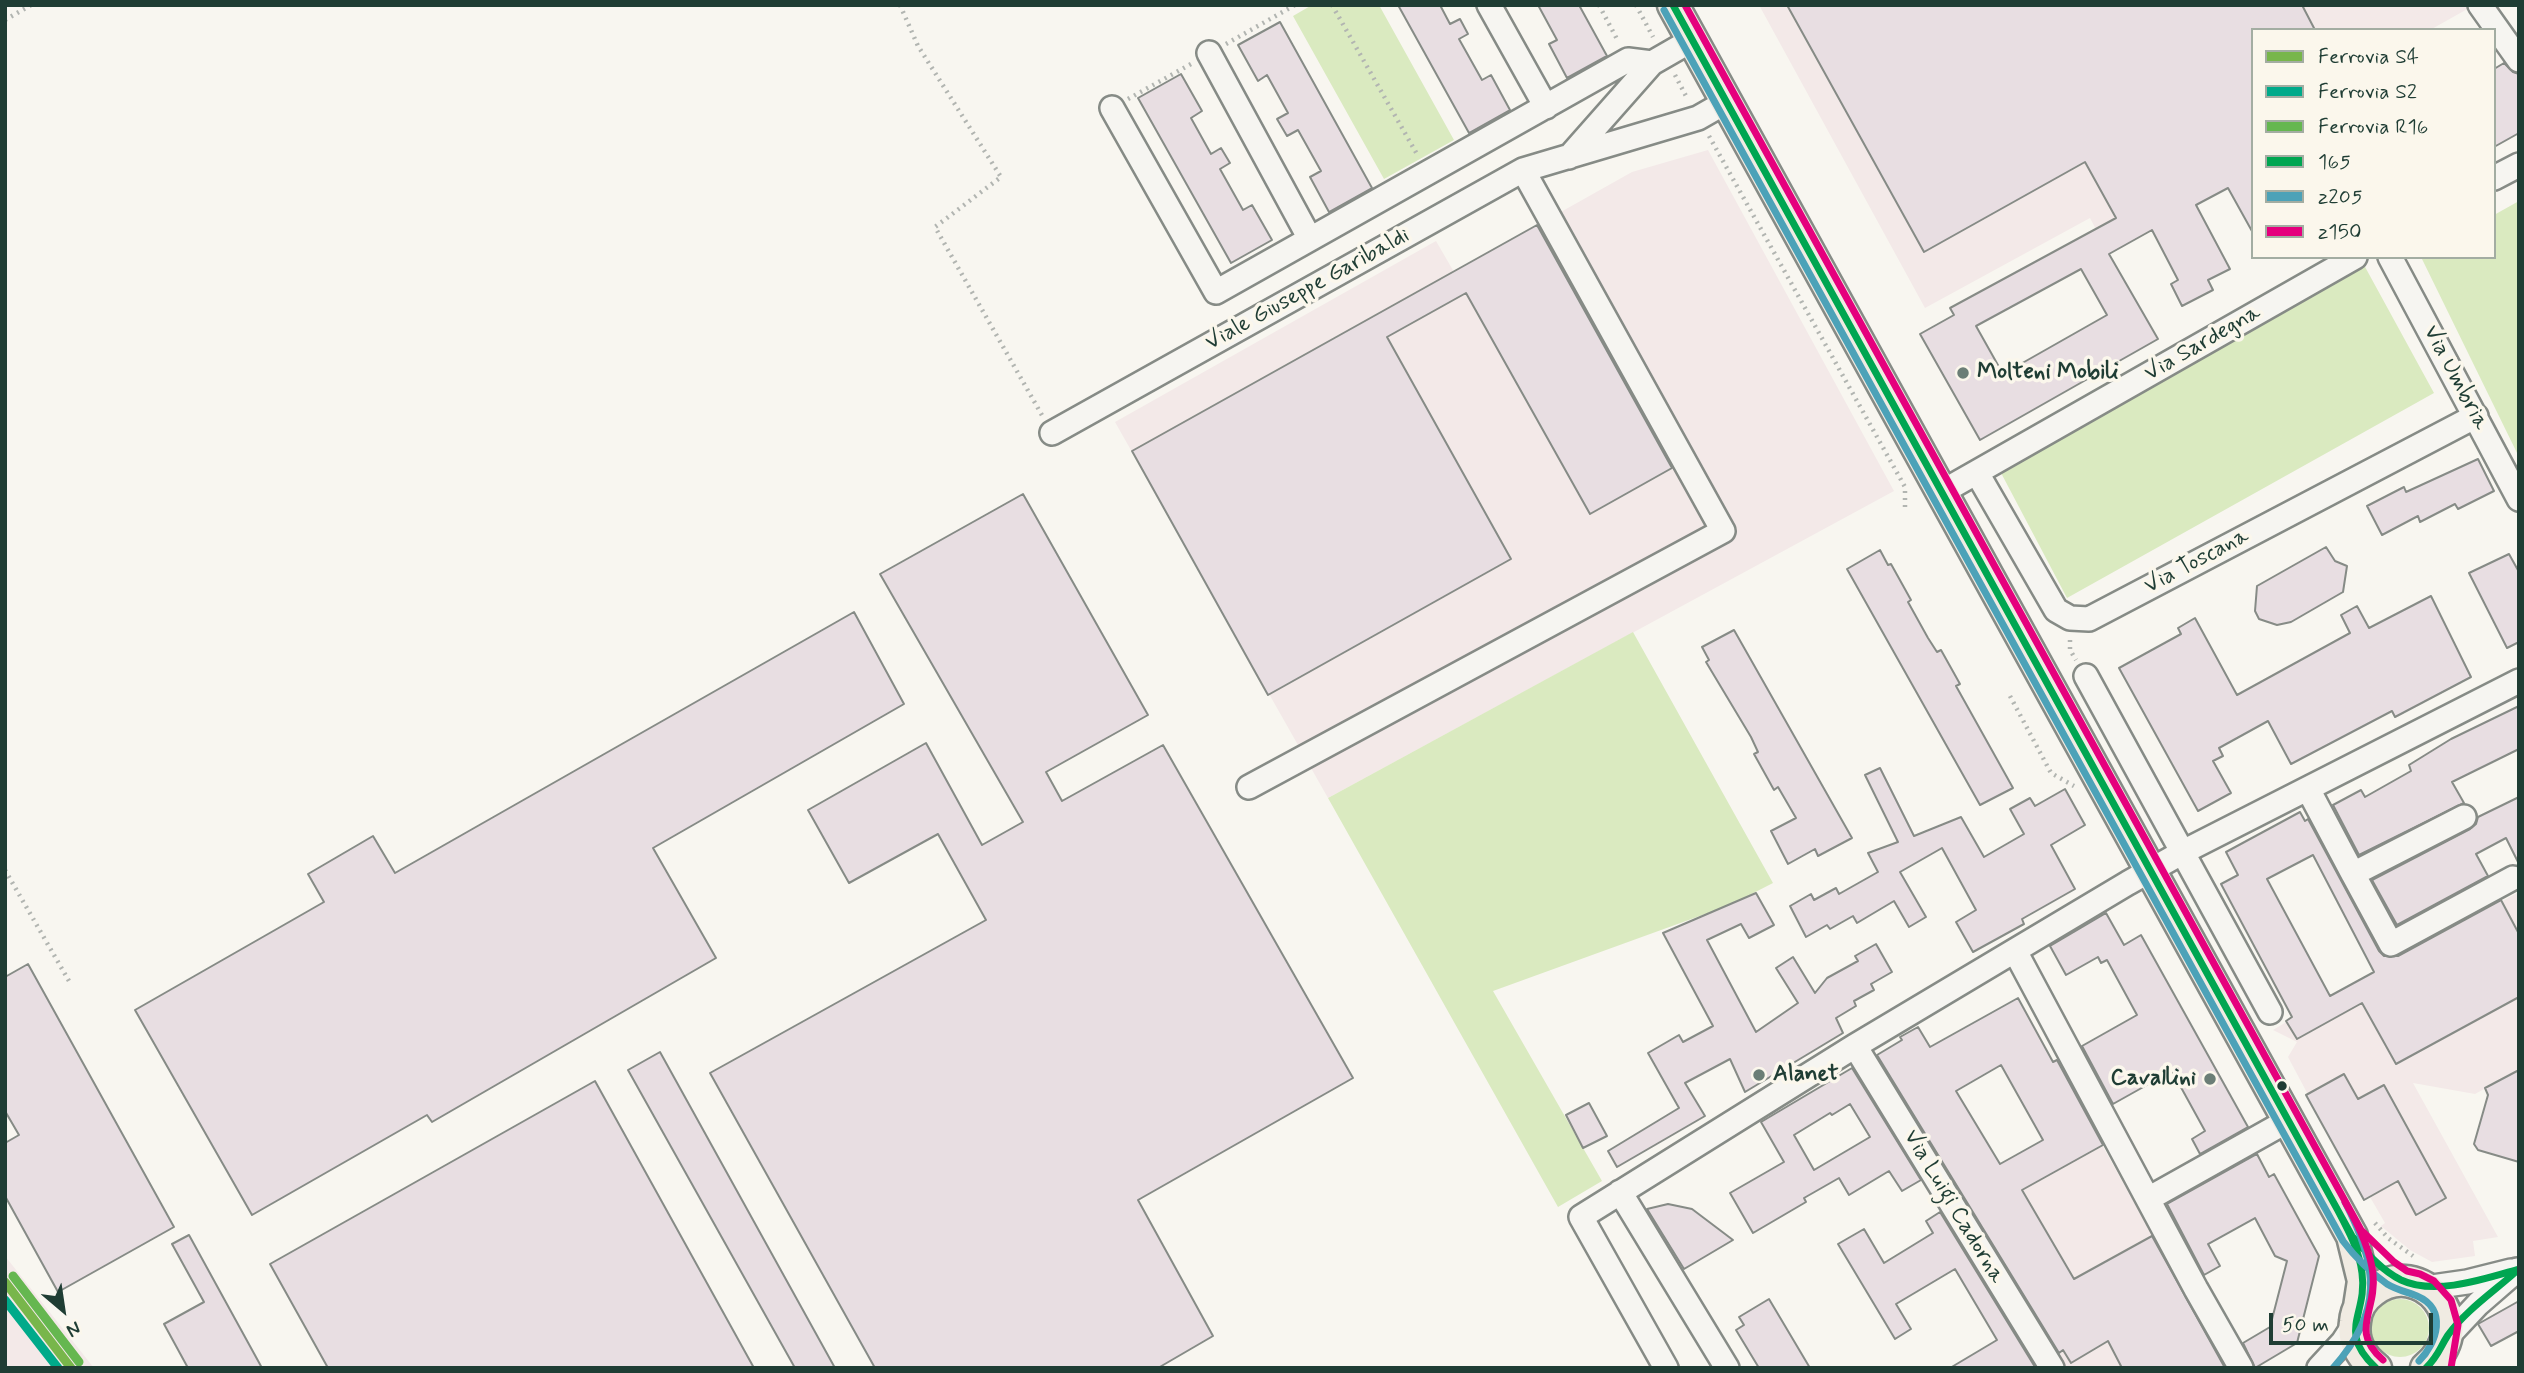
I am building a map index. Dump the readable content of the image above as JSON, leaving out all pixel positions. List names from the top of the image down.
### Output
{
  "streets": {
    "street": [
      "Viale Giuseppe Garibaldi",
      "Via Sardegna",
      "Via Umbria",
      "Via Toscana",
      "Via Luigi Cadorna"
    ]
  },
  "crossings": [
    ["Via Umbria", "Via Toscana"]
  ],
  "places": ["Molteni Mobili", "Alanet", "Cavallini"],
  "lines": [
    "transit line 165",
    "transit line z150",
    "transit line z205",
    "rail line R16",
    "rail line S4",
    "rail line S2"
  ],
  "legend": [
    "Ferrovia S4",
    "Ferrovia S2",
    "Ferrovia R16",
    "165",
    "z205",
    "z150"
  ],
  "scale_bar": "50 m",
  "north": "bottom right"
}
